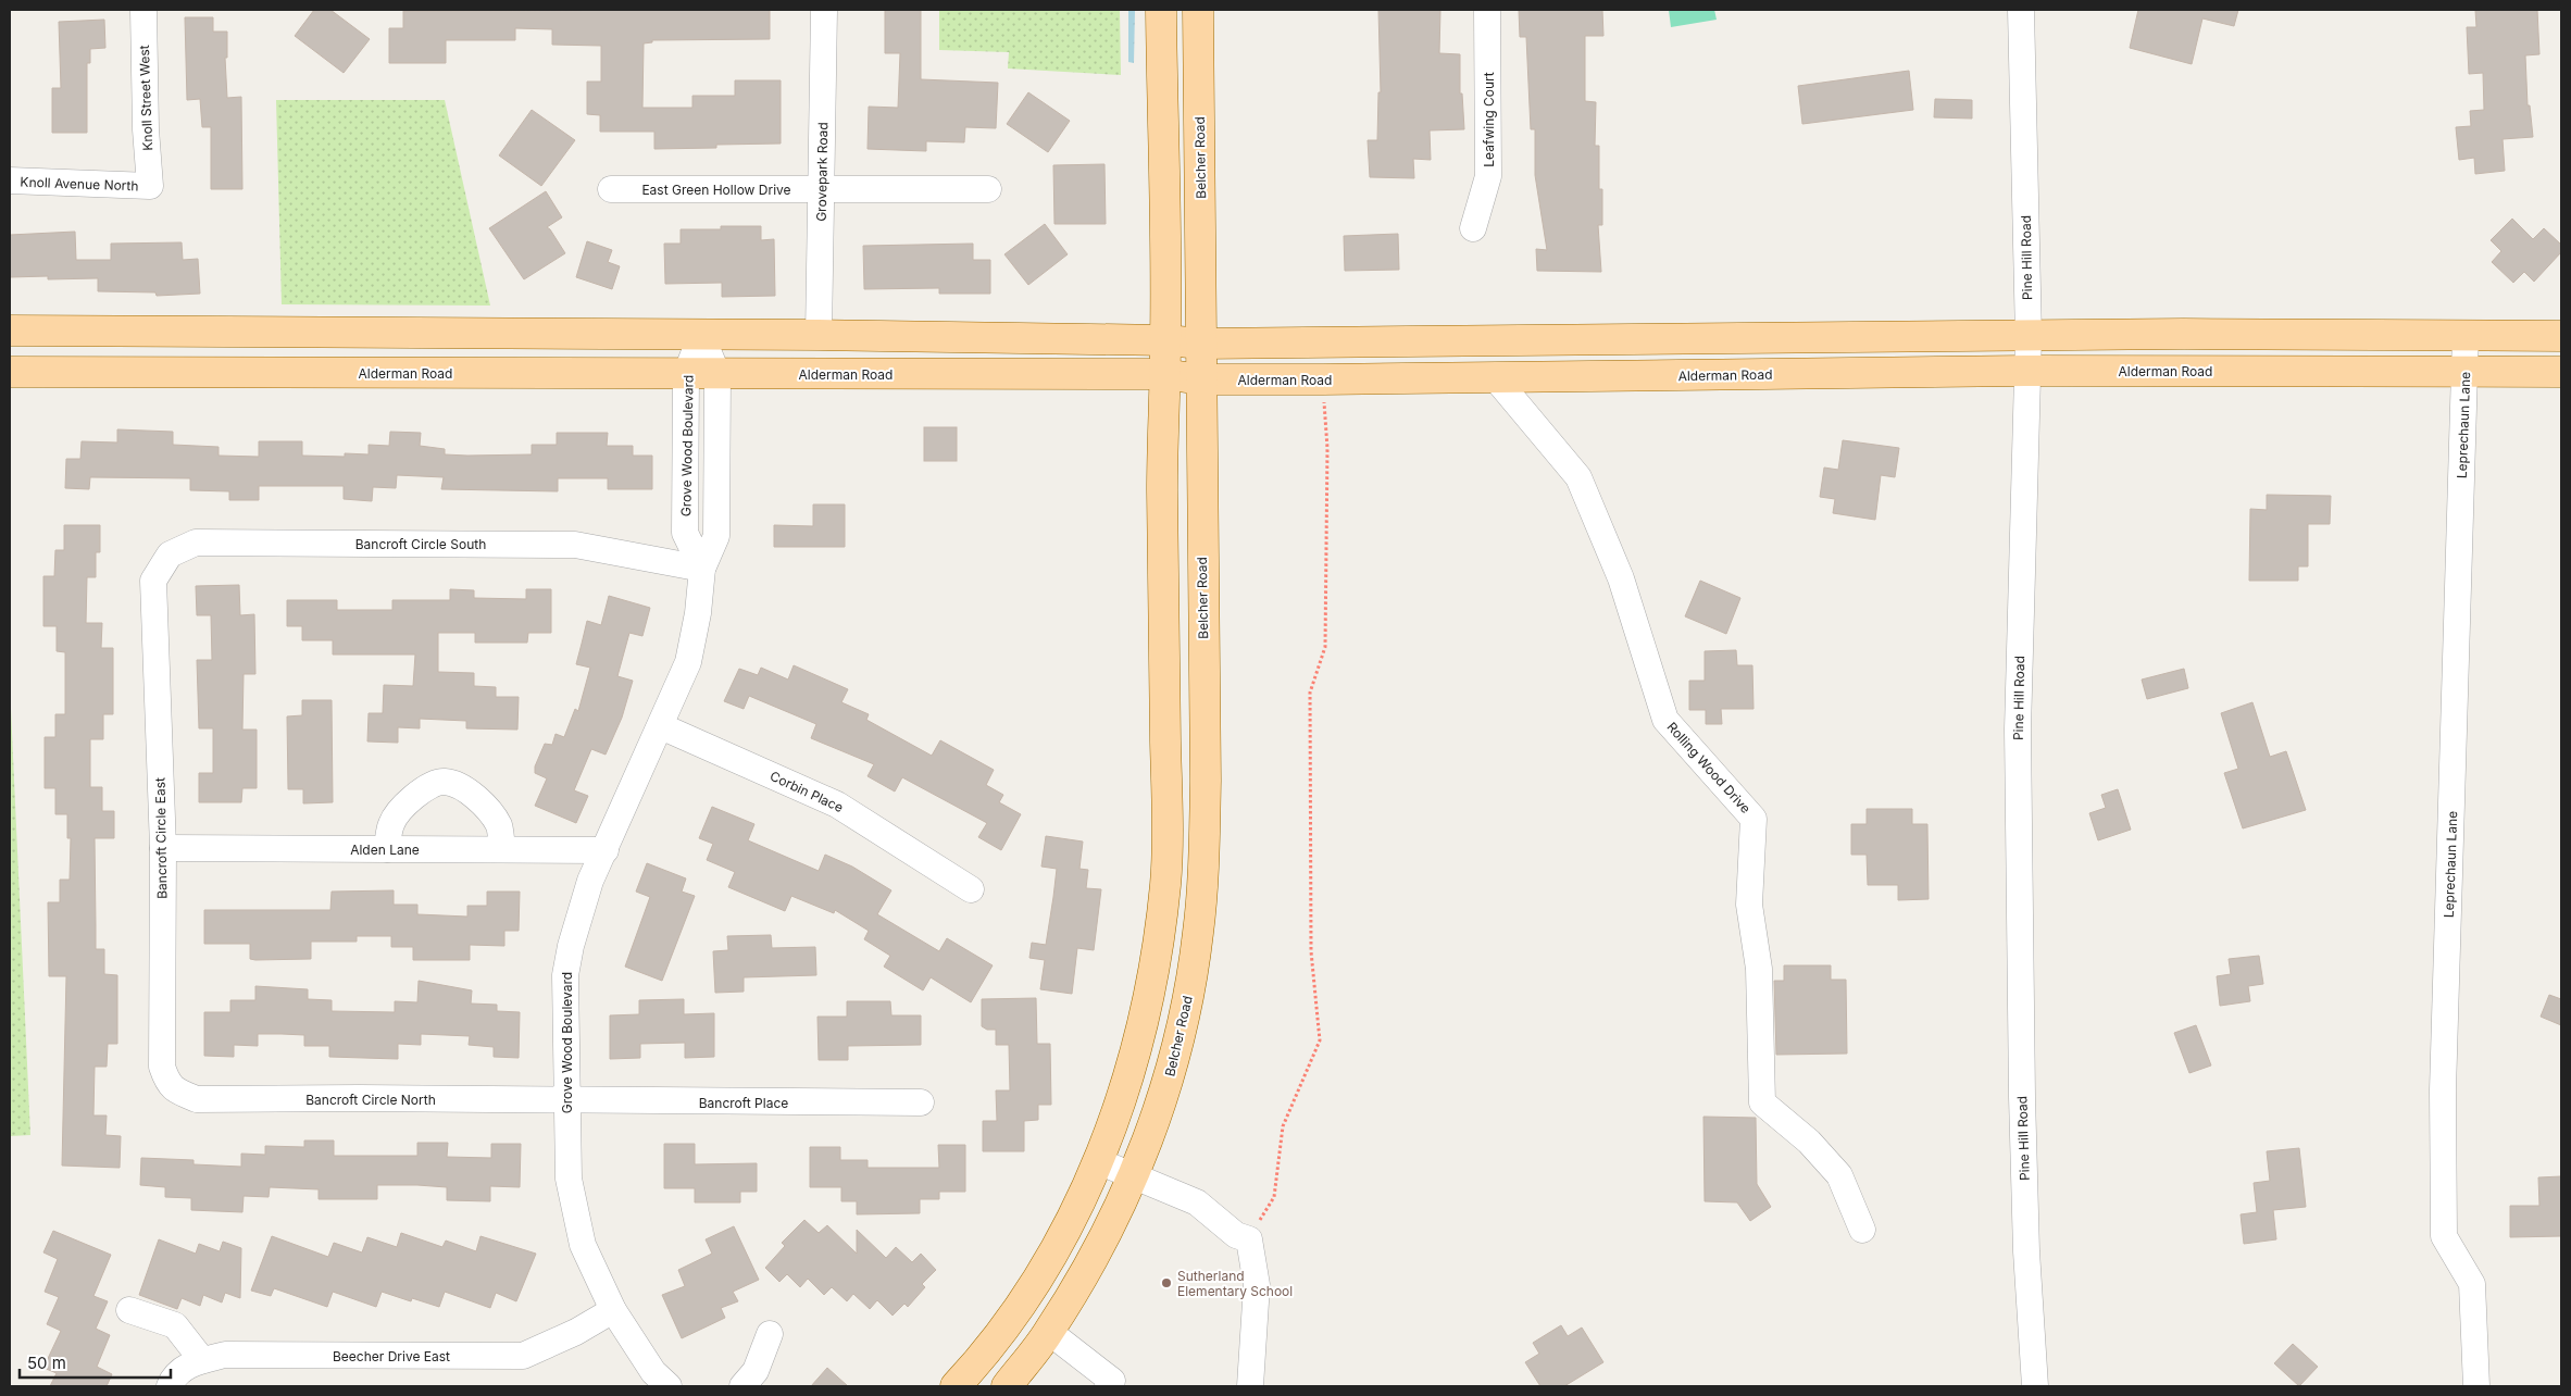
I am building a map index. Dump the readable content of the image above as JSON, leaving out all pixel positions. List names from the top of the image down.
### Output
{
  "streets": {
    "main road": ["Belcher Road", "Alderman Road"],
    "street": [
      "Knoll Street West",
      "Leafwing Court",
      "Grovepark Road",
      "Knoll Avenue North",
      "East Green Hollow Drive",
      "Pine Hill Road",
      "Leprechaun Lane",
      "Grove Wood Boulevard",
      "Bancroft Circle South",
      "Rolling Wood Drive",
      "Corbin Place",
      "Bancroft Circle East",
      "Alden Lane",
      "Bancroft Circle North",
      "Bancroft Place",
      "Beecher Drive East"
    ]
  },
  "crossings": [
    ["Knoll Street West", "Knoll Avenue North"],
    ["Belcher Road", "Alderman Road"],
    ["Grovepark Road", "East Green Hollow Drive"],
    ["Pine Hill Road", "Alderman Road"],
    ["Alderman Road", "Leprechaun Lane"],
    ["Alderman Road", "Grove Wood Boulevard"],
    ["Alderman Road", "Rolling Wood Drive"],
    ["Grove Wood Boulevard", "Bancroft Circle South"],
    ["Grove Wood Boulevard", "Corbin Place"],
    ["Grove Wood Boulevard", "Alden Lane"],
    ["Grove Wood Boulevard", "Bancroft Circle North"],
    ["Grove Wood Boulevard", "Bancroft Place"],
    ["Grove Wood Boulevard", "Beecher Drive East"],
    ["Bancroft Circle South", "Bancroft Circle East"],
    ["Bancroft Circle East", "Alden Lane"],
    ["Bancroft Circle East", "Bancroft Circle North"],
    ["Bancroft Circle North", "Bancroft Place"]
  ],
  "places": ["Sutherland Elementary School"],
  "scale_bar": "50 m"
}
